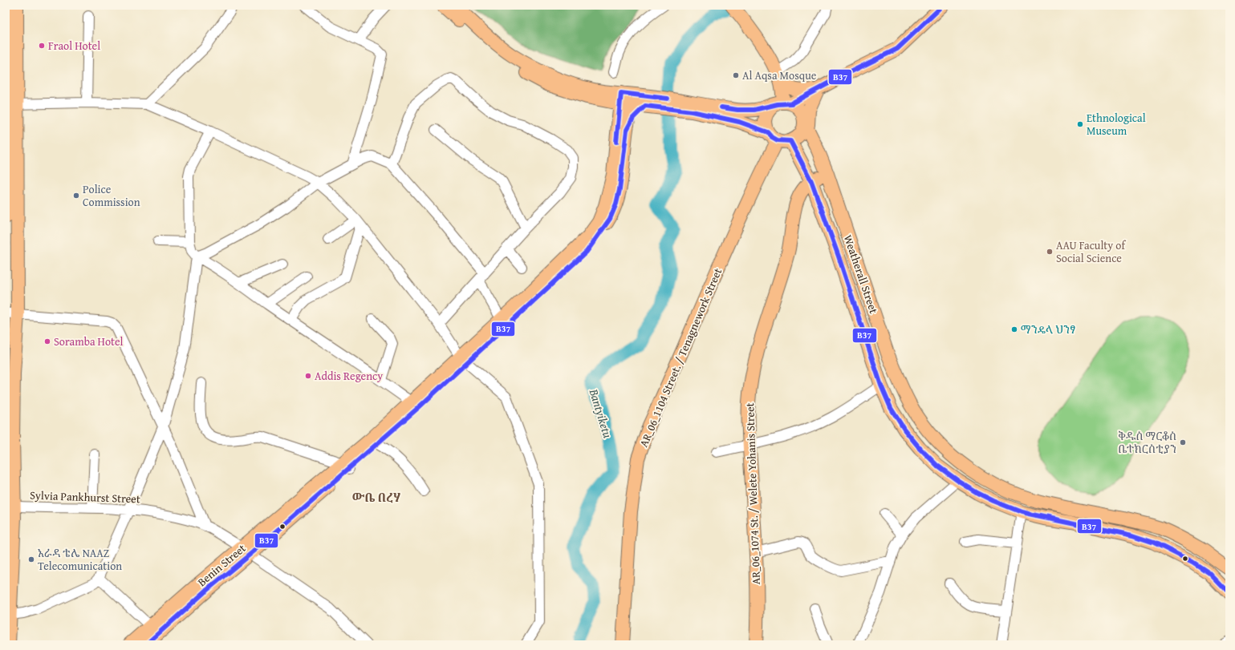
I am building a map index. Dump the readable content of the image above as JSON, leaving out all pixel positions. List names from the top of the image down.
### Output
{
  "streets": {
    "main road": [
      "Weatherall Street",
      "AR_06_1104 Street. / Tenagnework Street",
      "AR_06_1074 St. / Welete Yohanis Street",
      "Benin Street"
    ],
    "street": ["Sylvia Pankhurst Street"]
  },
  "crossings": [
    ["Weatherall Street", "AR_06_1104 Street. / Tenagnework Street"],
    ["Sylvia Pankhurst Street", "Benin Street"]
  ],
  "districts": ["ውቤ በረሃ"],
  "water": ["Bantyiketu"],
  "places": [
    "Fraol Hotel",
    "Al Aqsa Mosque",
    "Ethnological Museum",
    "Police Commission",
    "AAU Faculty of Social Science",
    "ማንዴላ ህንፃ",
    "Soramba Hotel",
    "Addis Regency",
    "ቅዱስ ማርቆስ ቤተክርስቲያን",
    "አራዳ ቴሌ NAAZ Telecomunication"
  ],
  "lines": ["transit line B37"]
}
